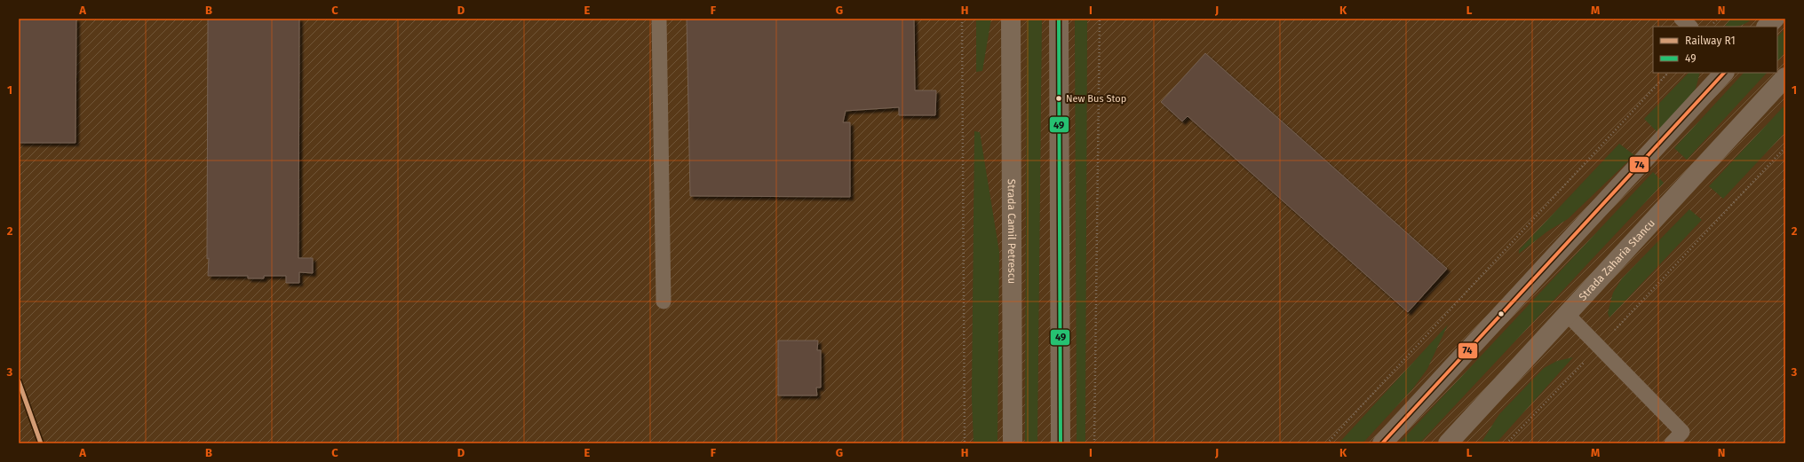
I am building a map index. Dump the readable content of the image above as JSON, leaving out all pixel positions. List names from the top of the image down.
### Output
{
  "streets": {
    "main road": ["Strada Camil Petrescu", "Strada Zaharia Stancu"]
  },
  "places": ["New Bus Stop"],
  "lines": ["transit line 49", "transit line 74", "rail line R1"],
  "legend": ["Railway R1", "49"],
  "grid": {
    "columns": [
      "A",
      "B",
      "C",
      "D",
      "E",
      "F",
      "G",
      "H",
      "I",
      "J",
      "K",
      "L",
      "M",
      "N"
    ],
    "rows": ["1", "2", "3"]
  }
}
